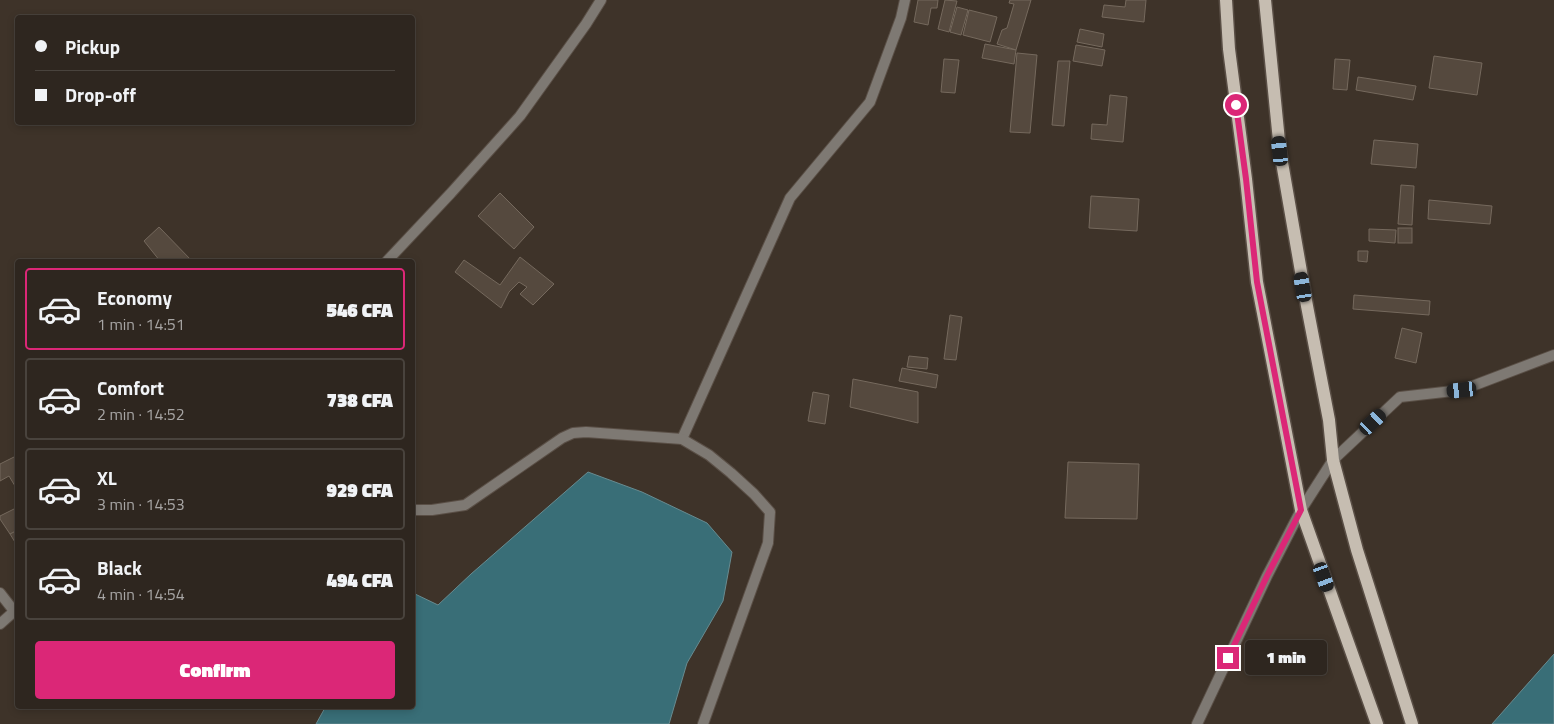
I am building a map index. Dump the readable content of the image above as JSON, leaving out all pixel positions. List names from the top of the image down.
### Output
{
  "page": {
    "banner": ["Pickup", "Drop-off"],
    "list": [
      {
        "name": "Economy",
        "note": "1 min · 14:51",
        "value": "546 CFA"
      },
      {
        "name": "Comfort",
        "note": "2 min · 14:52",
        "value": "738 CFA"
      },
      {
        "name": "XL",
        "note": "3 min · 14:53",
        "value": "929 CFA"
      },
      {
        "name": "Black",
        "note": "4 min · 14:54",
        "value": "494 CFA"
      }
    ],
    "buttons": "Confirm",
    "bubble": "1 min"
  }
}
